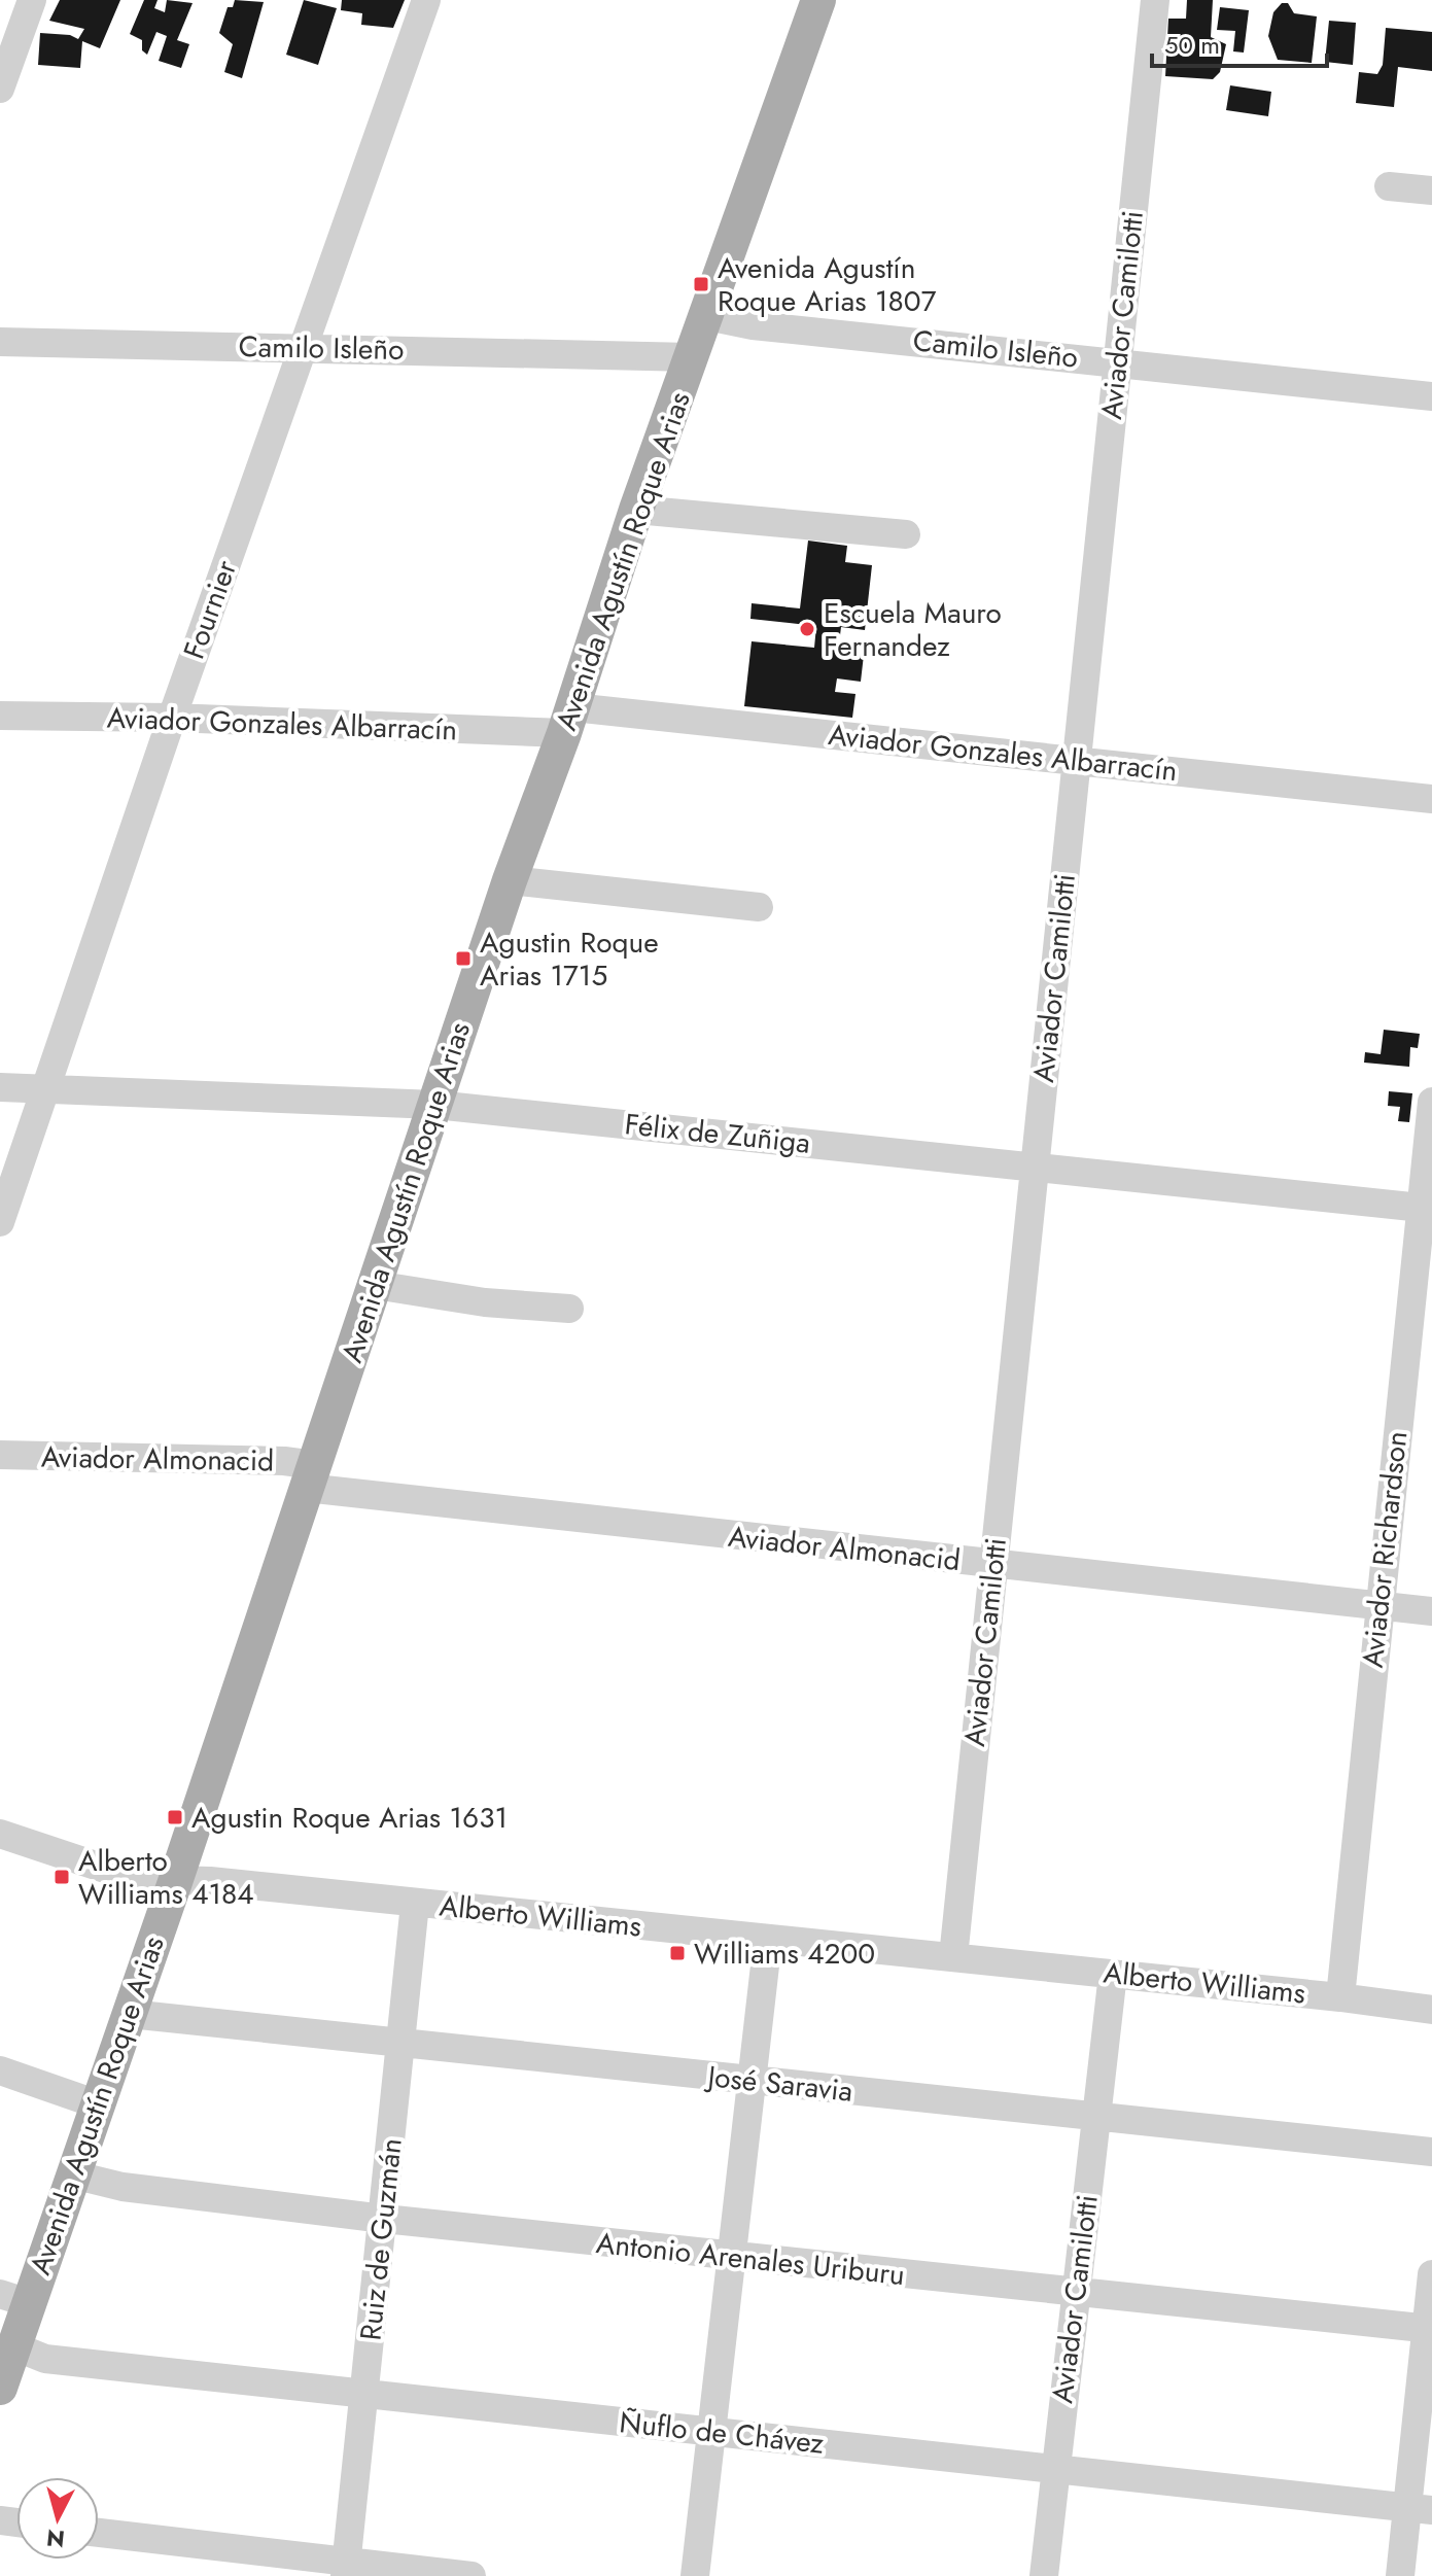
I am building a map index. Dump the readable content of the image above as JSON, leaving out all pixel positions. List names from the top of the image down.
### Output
{
  "streets": {
    "main road": ["Avenida Agustín Roque Arias"],
    "street": [
      "Aviador Camilotti",
      "Camilo Isleño",
      "Fournier",
      "Aviador Gonzales Albarracín",
      "Félix de Zuñiga",
      "Aviador Almonacid",
      "Aviador Richardson",
      "Alberto Williams",
      "José Saravia",
      "Ruiz de Guzmán",
      "Antonio Arenales Uriburu",
      "Ñuflo de Chávez"
    ]
  },
  "crossings": [
    ["Aviador Camilotti", "Camilo Isleño"],
    ["Aviador Camilotti", "Aviador Gonzales Albarracín"],
    ["Aviador Camilotti", "Félix de Zuñiga"],
    ["Aviador Camilotti", "Aviador Almonacid"],
    ["Aviador Camilotti", "Alberto Williams"],
    ["Aviador Camilotti", "José Saravia"],
    ["Aviador Camilotti", "Antonio Arenales Uriburu"],
    ["Aviador Camilotti", "Ñuflo de Chávez"],
    ["Camilo Isleño", "Avenida Agustín Roque Arias"],
    ["Camilo Isleño", "Fournier"],
    ["Avenida Agustín Roque Arias", "Aviador Gonzales Albarracín"],
    ["Avenida Agustín Roque Arias", "Félix de Zuñiga"],
    ["Avenida Agustín Roque Arias", "Aviador Almonacid"],
    ["Avenida Agustín Roque Arias", "Alberto Williams"],
    ["Avenida Agustín Roque Arias", "José Saravia"],
    ["Avenida Agustín Roque Arias", "Antonio Arenales Uriburu"],
    ["Avenida Agustín Roque Arias", "Ñuflo de Chávez"],
    ["Fournier", "Aviador Gonzales Albarracín"],
    ["Fournier", "Félix de Zuñiga"],
    ["Félix de Zuñiga", "Aviador Richardson"],
    ["Aviador Almonacid", "Aviador Richardson"],
    ["Aviador Richardson", "Alberto Williams"],
    ["Alberto Williams", "Ruiz de Guzmán"],
    ["José Saravia", "Ruiz de Guzmán"],
    ["Ruiz de Guzmán", "Antonio Arenales Uriburu"],
    ["Ruiz de Guzmán", "Ñuflo de Chávez"]
  ],
  "places": {
    "transit": [
      "Avenida Agustín Roque Arias 1807",
      "Agustin Roque Arias 1715",
      "Agustin Roque Arias 1631",
      "Alberto Williams 4184",
      "Williams 4200"
    ],
    "other": ["Escuela Mauro Fernandez"]
  },
  "scale_bar": "50 m",
  "north": "bottom"
}
